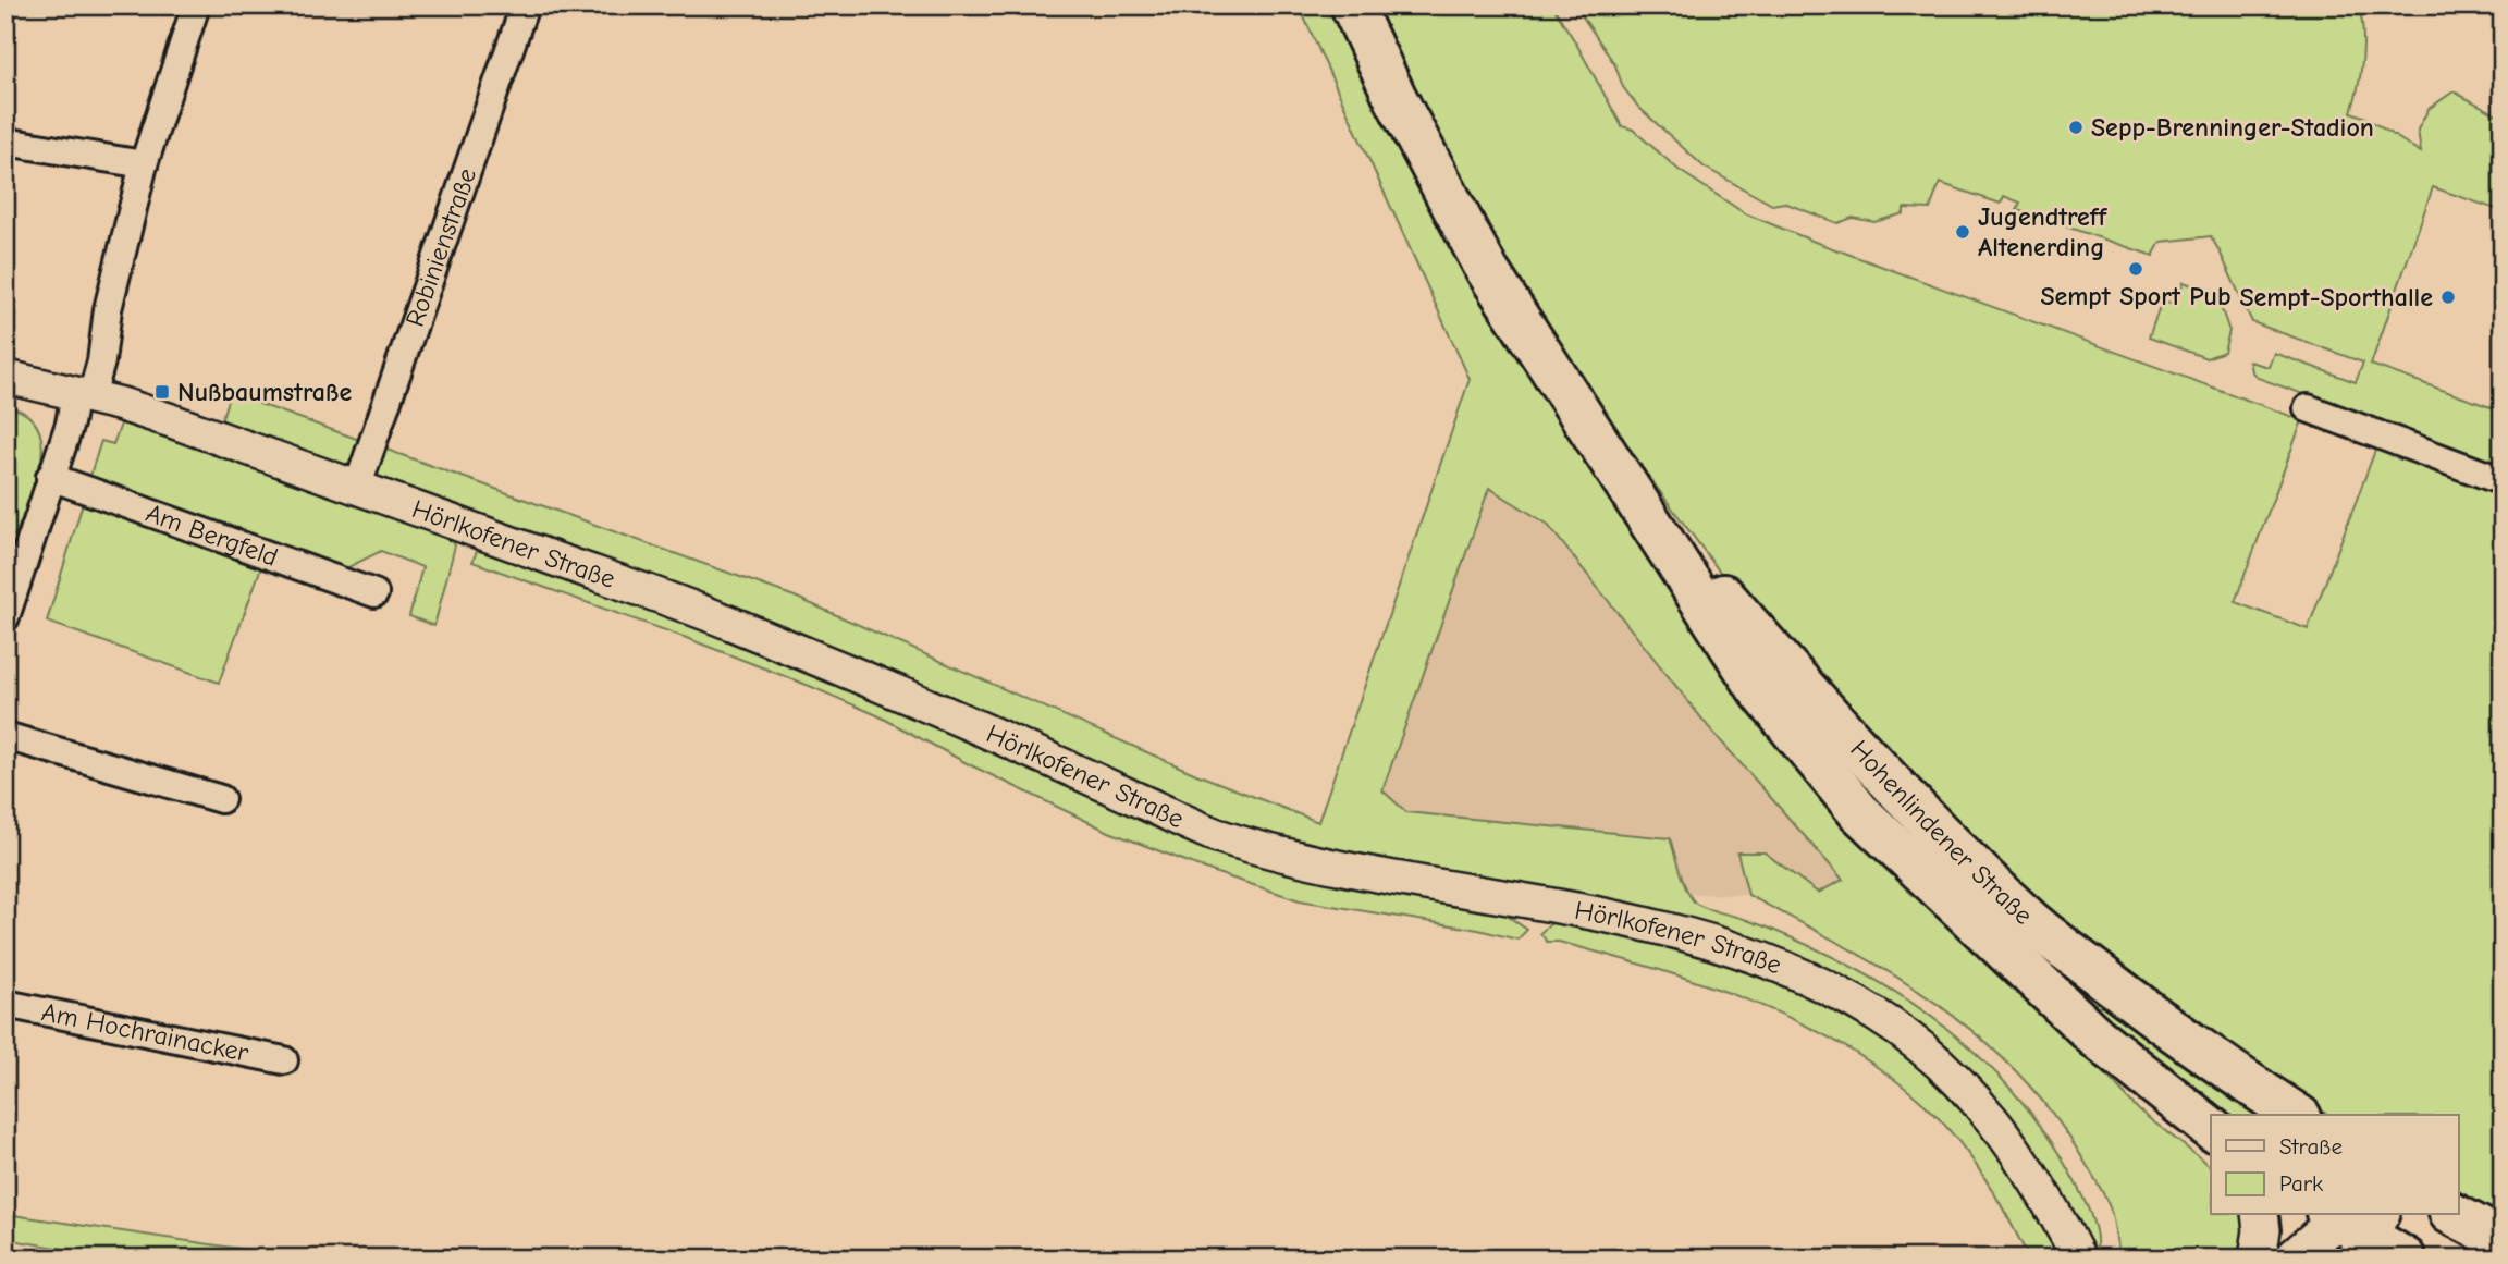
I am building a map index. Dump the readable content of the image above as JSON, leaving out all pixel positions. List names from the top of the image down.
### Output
{
  "streets": {
    "main road": ["Hohenlindener Straße"],
    "street": [
      "Robinienstraße",
      "Am Bergfeld",
      "Hörlkofener Straße",
      "Am Hochrainacker"
    ]
  },
  "crossings": [
    ["Robinienstraße", "Hörlkofener Straße"]
  ],
  "places": {
    "other": [
      "Sepp-Brenninger-Stadion",
      "Jugendtreff Altenerding",
      "Sempt Sport Pub",
      "Sempt-Sporthalle"
    ],
    "transit": ["Nußbaumstraße"]
  },
  "legend": ["Straße", "Park"]
}
